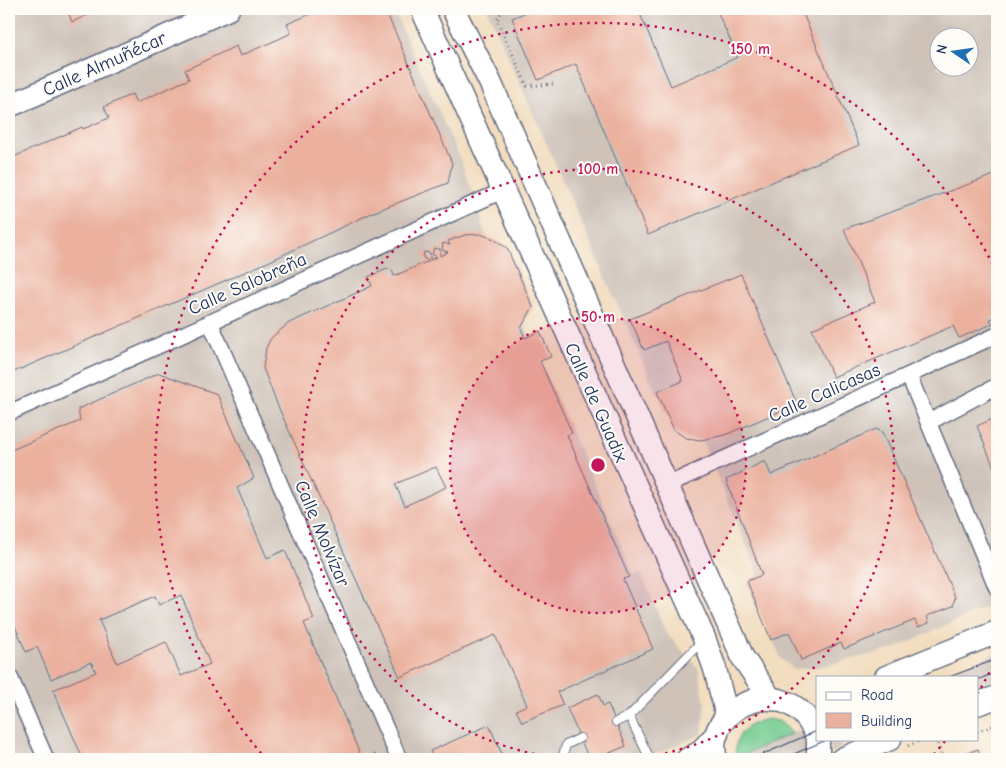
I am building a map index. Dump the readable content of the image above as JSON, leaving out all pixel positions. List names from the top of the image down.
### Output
{
  "streets": {
    "street": [
      "Calle Almuñécar",
      "Calle Salobreña",
      "Calle Calicasas",
      "Calle de Guadix",
      "Calle Molvízar"
    ]
  },
  "crossings": [
    ["Calle Salobreña", "Calle de Guadix"],
    ["Calle Salobreña", "Calle Molvízar"],
    ["Calle Calicasas", "Calle de Guadix"]
  ],
  "legend": ["Road", "Building"],
  "north": "left",
  "rings": ["150 m", "100 m", "50 m"]
}
